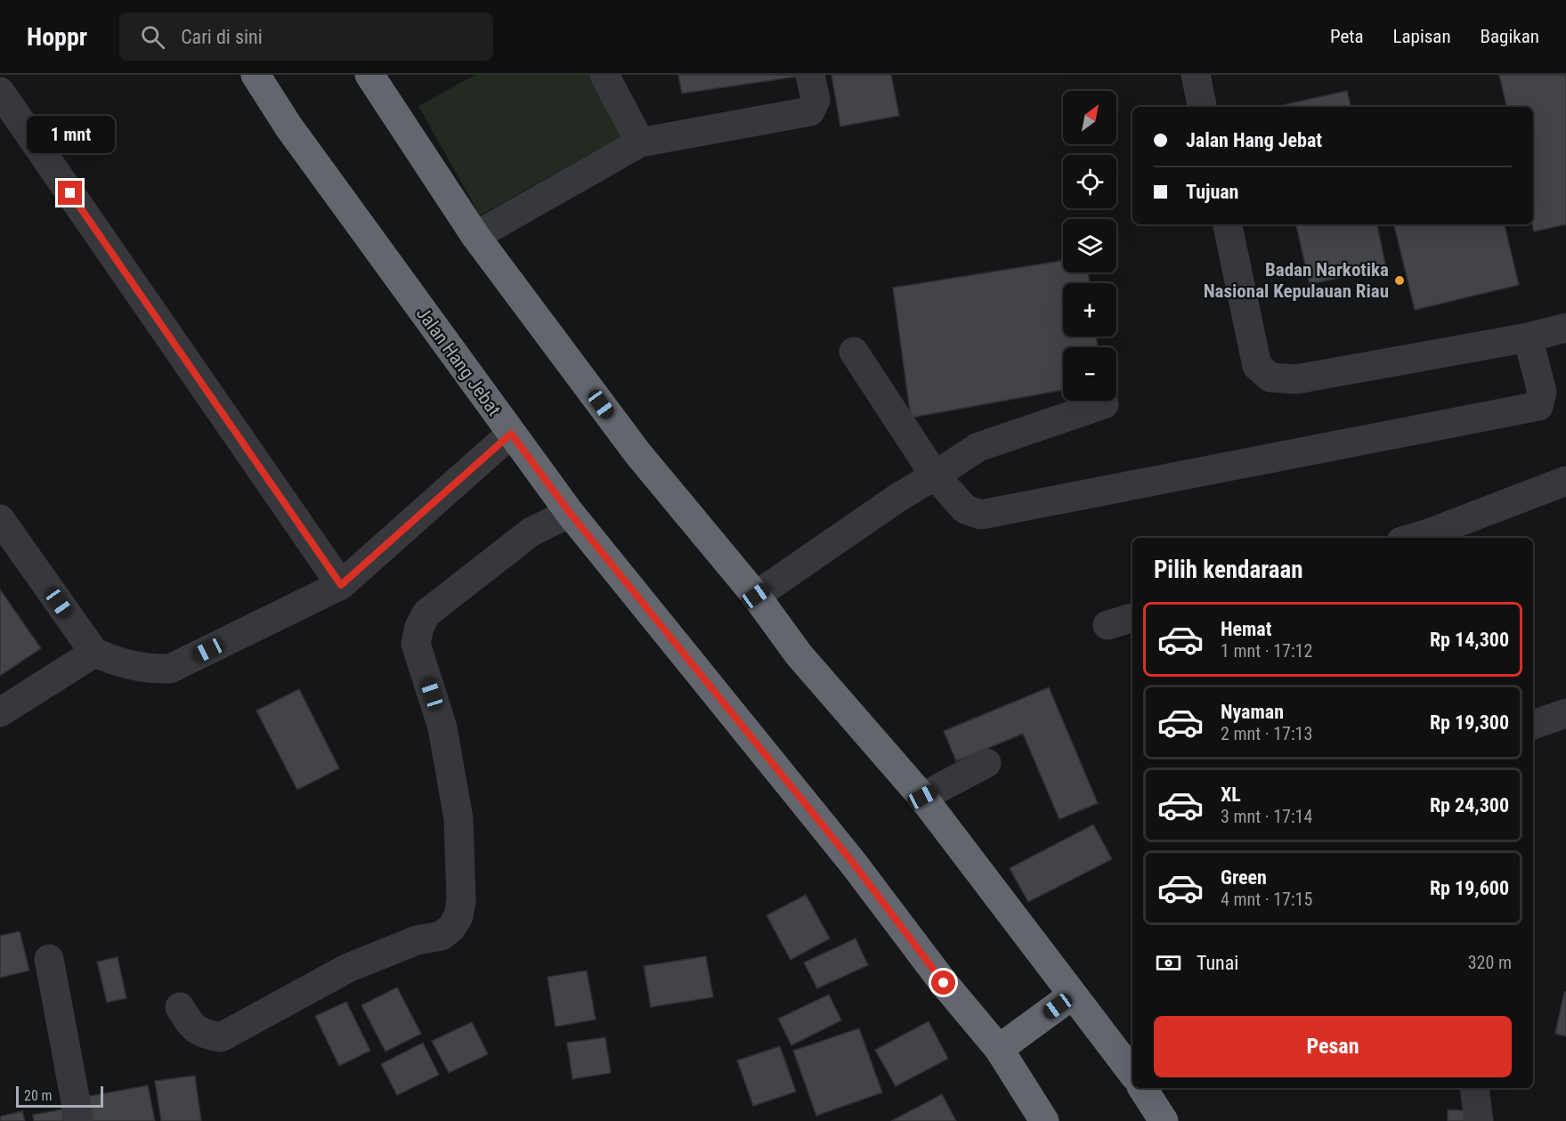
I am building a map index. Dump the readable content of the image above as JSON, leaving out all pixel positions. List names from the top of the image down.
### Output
{
  "streets": {
    "highway": ["Jalan Hang Jebat"]
  },
  "places": ["Badan Narkotika Nasional Kepulauan Riau"],
  "scale_bar": "20 m",
  "north": "top right",
  "page": {
    "header": "Hoppr",
    "search": "Cari di sini",
    "nav": ["Peta", "Lapisan", "Bagikan"],
    "map_buttons": ["+", "−"],
    "banner": ["Jalan Hang Jebat", "Tujuan"],
    "bubble": "1 mnt",
    "heading": "Pilih kendaraan",
    "list": [
      {
        "name": "Hemat",
        "note": "1 mnt · 17:12",
        "value": "Rp 14,300"
      },
      {
        "name": "Nyaman",
        "note": "2 mnt · 17:13",
        "value": "Rp 19,300"
      },
      {
        "name": "XL",
        "note": "3 mnt · 17:14",
        "value": "Rp 24,300"
      },
      {
        "name": "Green",
        "note": "4 mnt · 17:15",
        "value": "Rp 19,600"
      }
    ],
    "pay": ["Tunai", "320 m"],
    "buttons": "Pesan",
    "scale": "20 m"
  }
}
